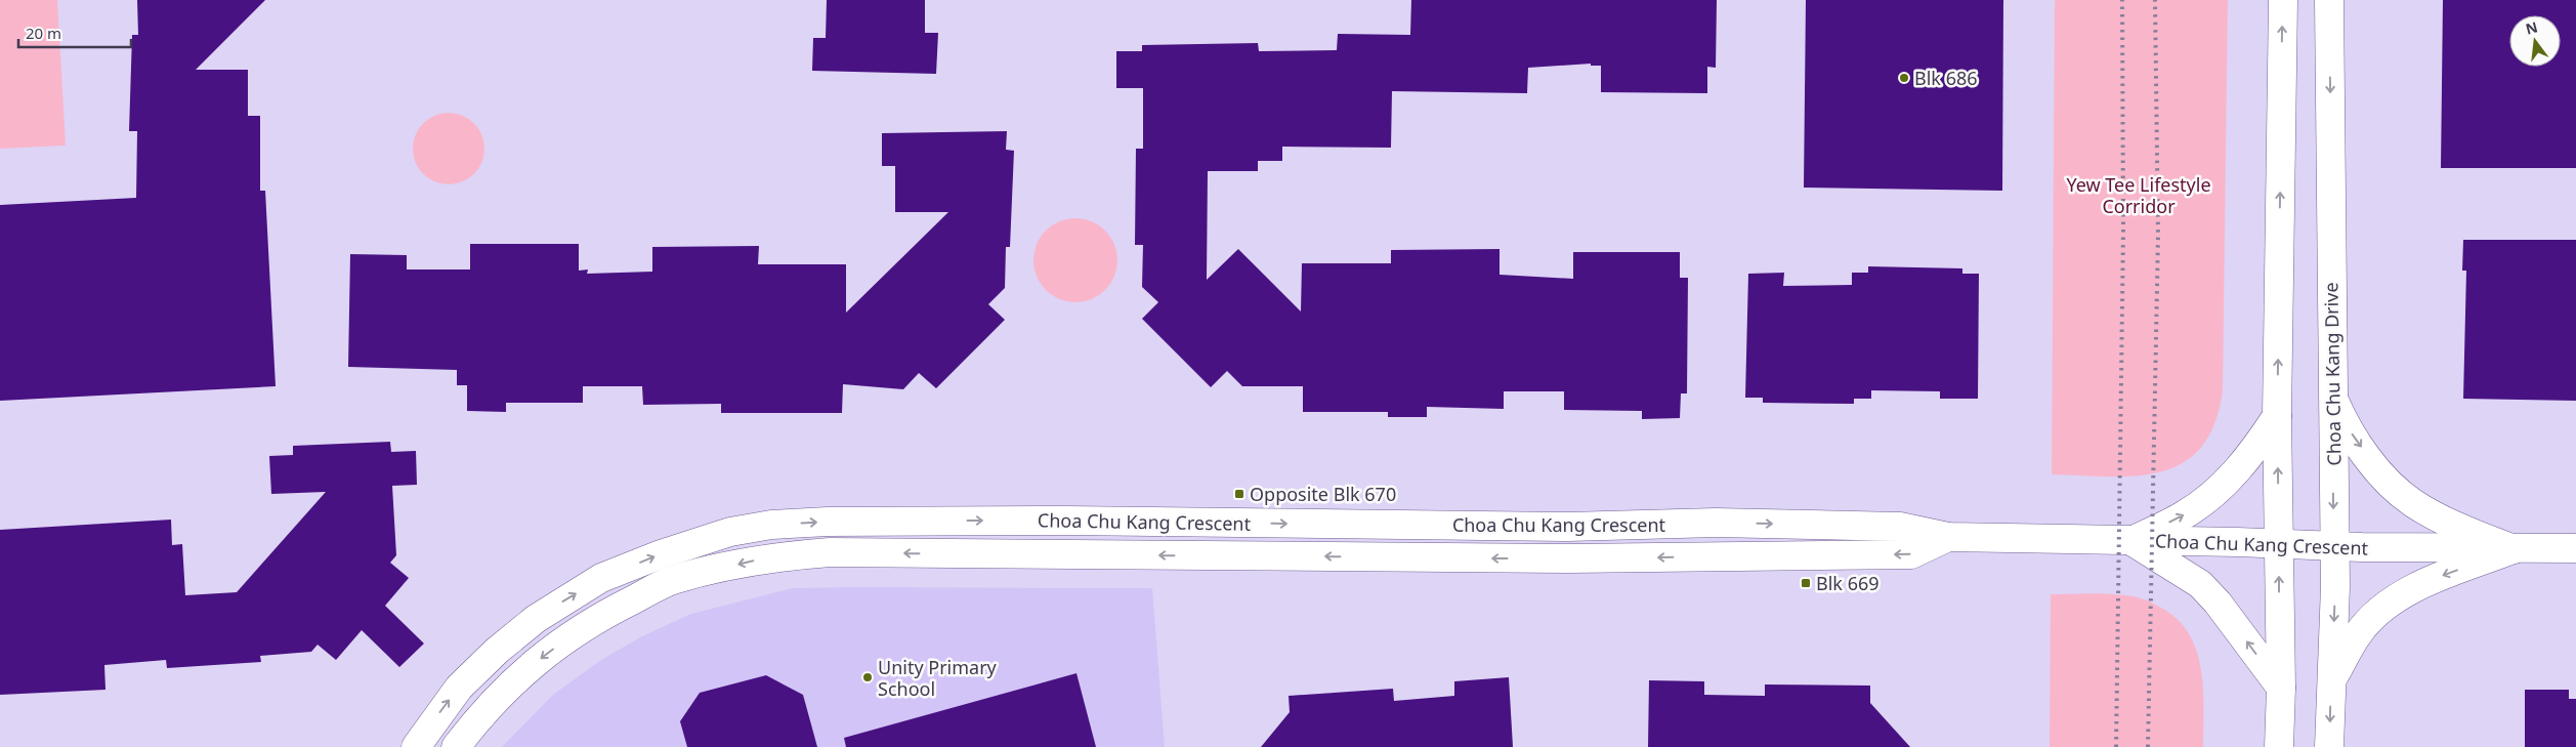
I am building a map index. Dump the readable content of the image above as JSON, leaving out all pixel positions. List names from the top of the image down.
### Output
{
  "streets": {
    "street": ["Choa Chu Kang Drive", "Choa Chu Kang Crescent"]
  },
  "crossings": [
    ["Choa Chu Kang Drive", "Choa Chu Kang Crescent"]
  ],
  "parks": ["Yew Tee Lifestyle Corridor"],
  "places": {
    "other": ["Blk 686", "Unity Primary School"],
    "transit": ["Opposite Blk 670", "Blk 669"]
  },
  "scale_bar": "20 m",
  "north": "top"
}
